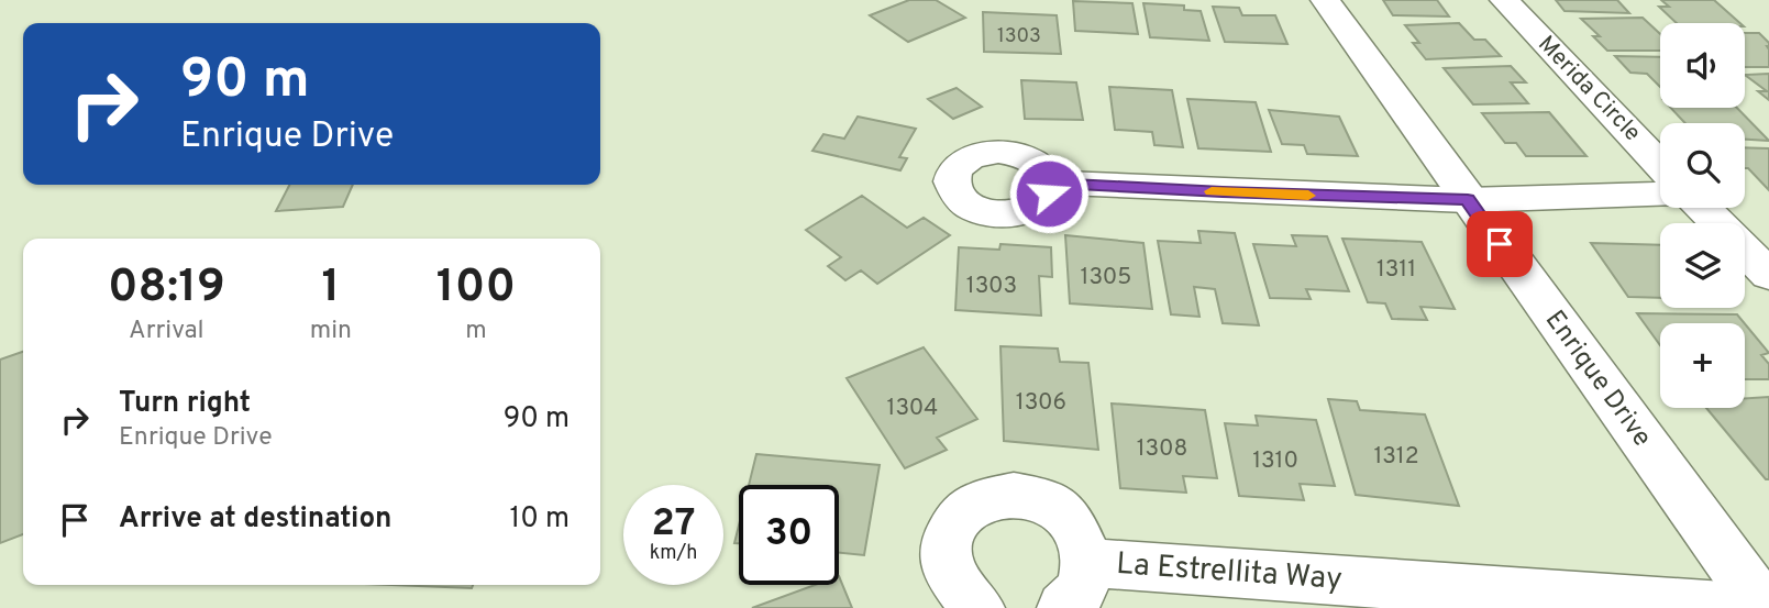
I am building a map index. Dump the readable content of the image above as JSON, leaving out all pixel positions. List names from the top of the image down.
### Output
{
  "streets": {
    "street": ["Merida Circle", "Enrique Drive", "La Estrellita Way"]
  },
  "house_numbers": [
    "1303",
    "1311",
    "1305",
    "1303",
    "1306",
    "1304",
    "1308",
    "1312",
    "1310"
  ],
  "page": {
    "map_buttons": "+",
    "turn": ["90 m", "Enrique Drive"],
    "eta": [
      "08:19",
      "Arrival",
      "1",
      "min",
      "100",
      "m"
    ],
    "list": [
      {
        "name": "Turn right",
        "note": "Enrique Drive",
        "value": "90 m"
      },
      {
        "name": "Arrive at destination",
        "value": "10 m"
      }
    ],
    "speed": "27 km/h",
    "limit": "30"
  }
}
